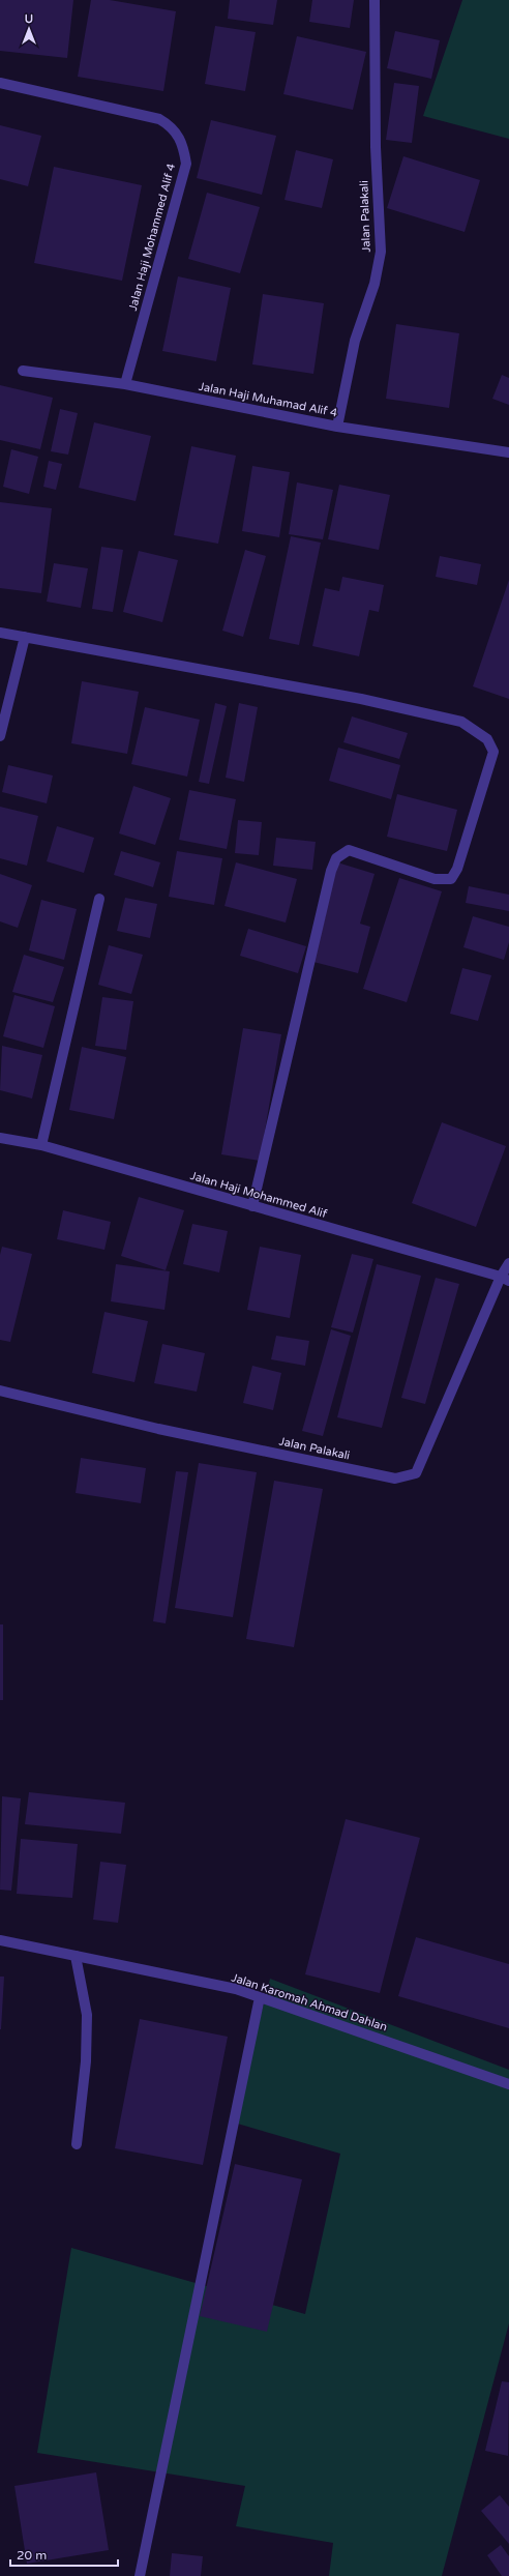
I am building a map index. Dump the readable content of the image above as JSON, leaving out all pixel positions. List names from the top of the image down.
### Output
{
  "streets": {
    "street": [
      "Jalan Palakali",
      "Jalan Haji Mohammed Alif 4",
      "Jalan Haji Muhamad Alif 4",
      "Jalan Haji Mohammed Alif",
      "Jalan Karomah Ahmad Dahlan"
    ]
  },
  "crossings": [
    ["Jalan Palakali", "Jalan Haji Muhamad Alif 4"],
    ["Jalan Palakali", "Jalan Haji Mohammed Alif"],
    ["Jalan Haji Mohammed Alif 4", "Jalan Haji Muhamad Alif 4"]
  ],
  "scale_bar": "20 m",
  "north": "top"
}
